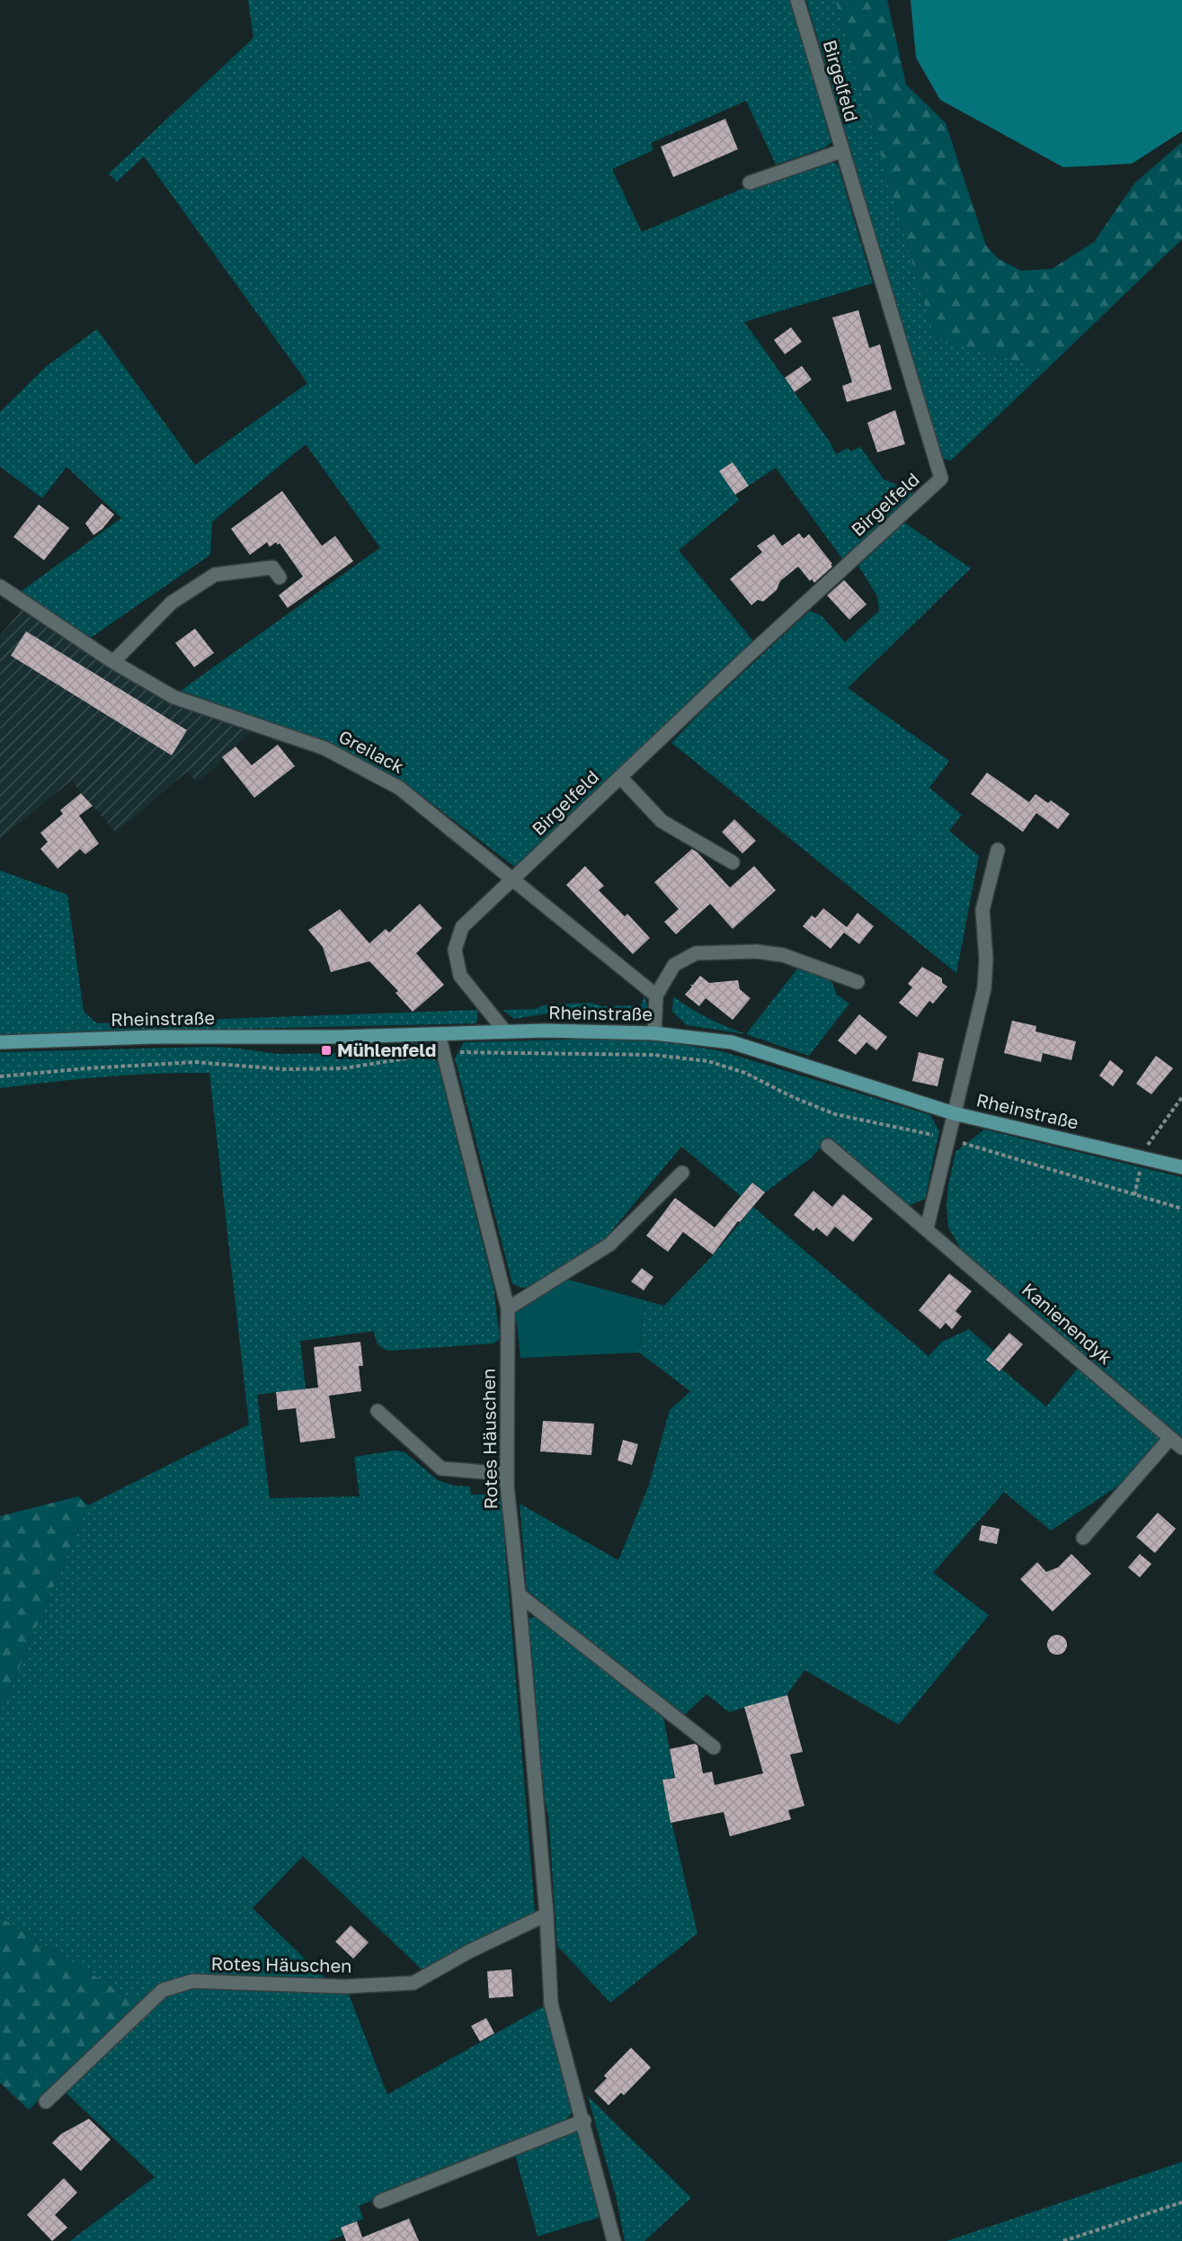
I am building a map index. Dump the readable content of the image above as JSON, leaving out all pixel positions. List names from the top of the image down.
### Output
{
  "streets": {
    "main road": ["Rheinstraße"],
    "street": [
      "Birgelfeld",
      "Greilack",
      "Kanienendyk",
      "Rotes Häuschen"
    ]
  },
  "crossings": [
    ["Birgelfeld", "Greilack"],
    ["Birgelfeld", "Rheinstraße"],
    ["Rheinstraße", "Rotes Häuschen"]
  ],
  "places": {
    "transit": ["Mühlenfeld"]
  }
}
